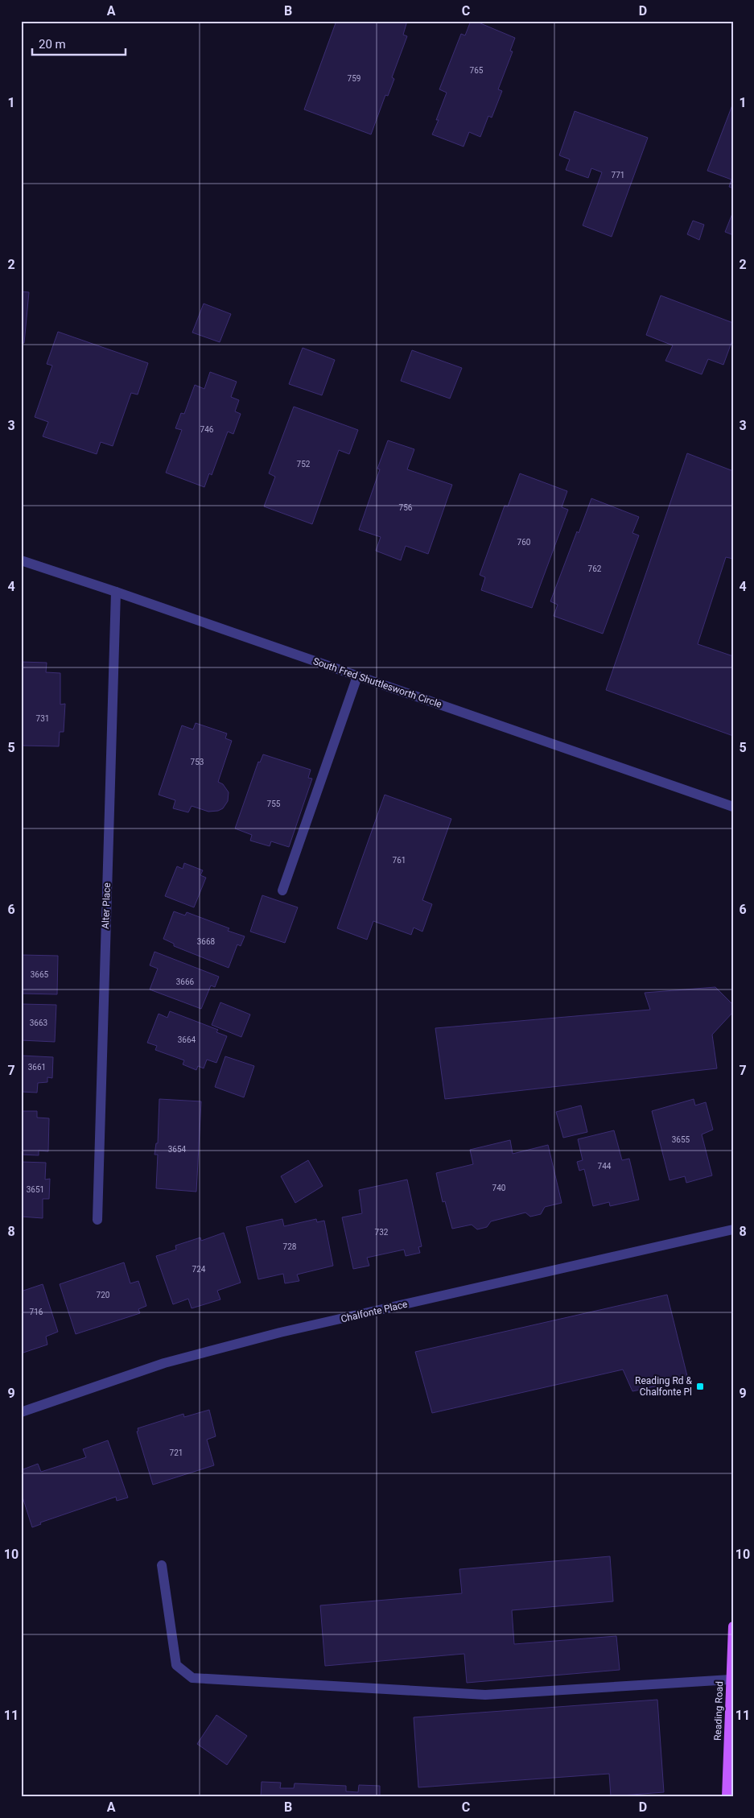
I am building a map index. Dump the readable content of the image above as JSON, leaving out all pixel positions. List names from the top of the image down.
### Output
{
  "streets": {
    "main road": ["Reading Road"],
    "street": ["South Fred Shuttlesworth Circle", "Alter Place", "Chalfonte Place"]
  },
  "crossings": [
    ["South Fred Shuttlesworth Circle", "Alter Place"]
  ],
  "places": {
    "transit": ["Reading Rd & Chalfonte Pl"]
  },
  "house_numbers": [
    "765",
    "759",
    "771",
    "746",
    "752",
    "756",
    "760",
    "762",
    "731",
    "753",
    "755",
    "761",
    "3668",
    "3665",
    "3666",
    "3663",
    "3664",
    "3661",
    "3655",
    "3654",
    "744",
    "740",
    "3651",
    "732",
    "728",
    "724",
    "720",
    "716",
    "721"
  ],
  "scale_bar": "20 m",
  "grid": {
    "columns": [
      "A",
      "B",
      "C",
      "D"
    ],
    "rows": [
      "1",
      "2",
      "3",
      "4",
      "5",
      "6",
      "7",
      "8",
      "9",
      "10",
      "11"
    ]
  }
}
